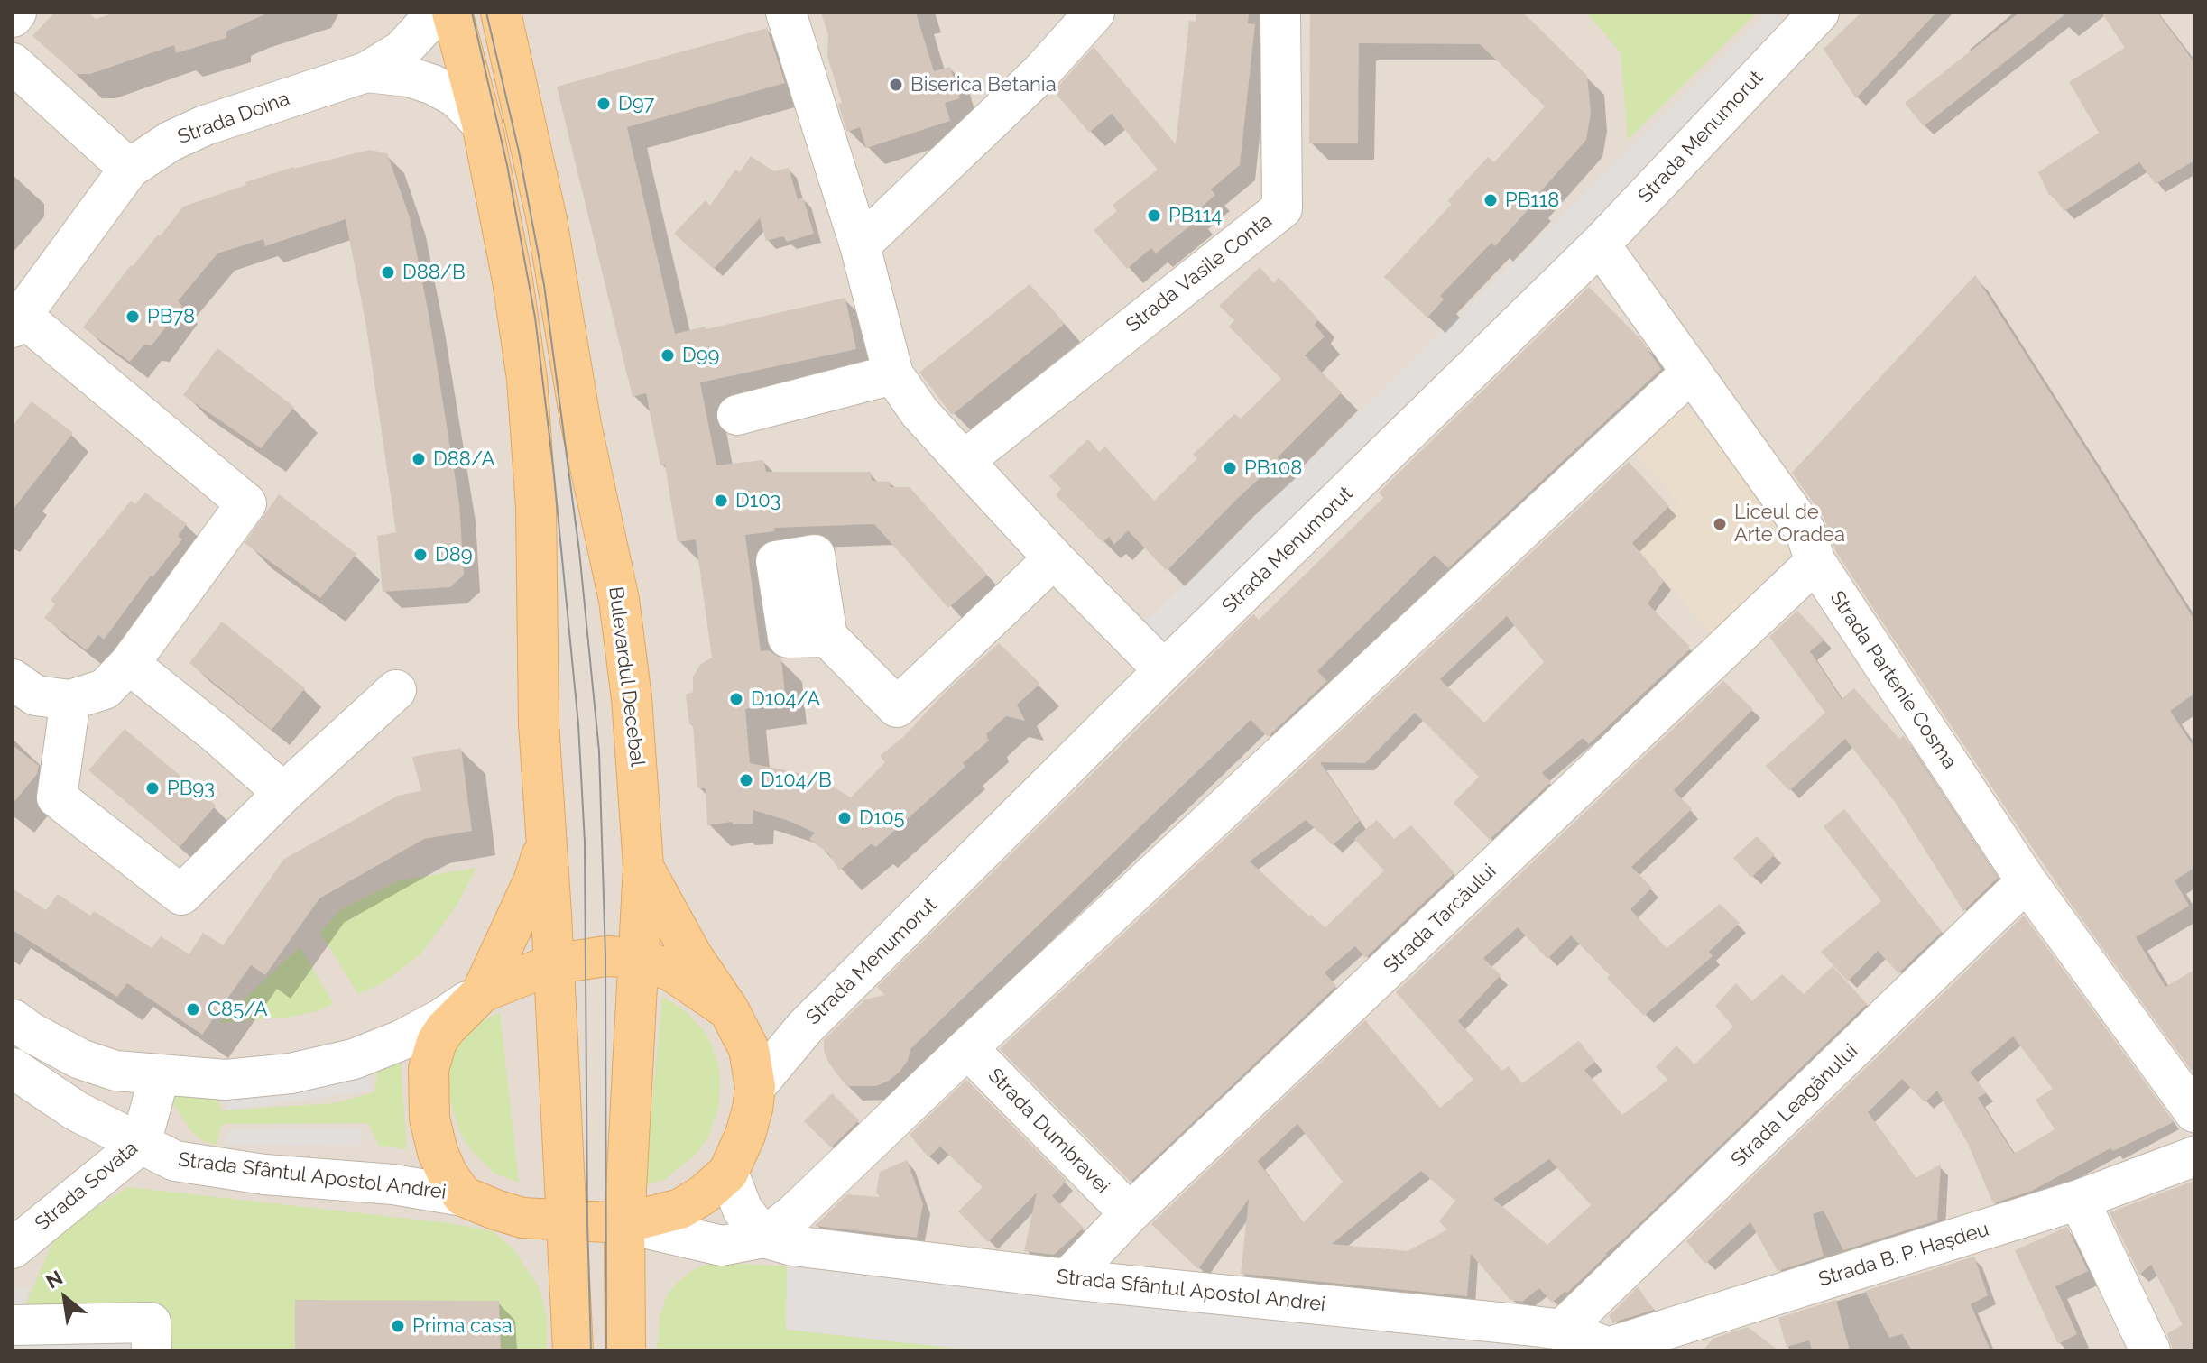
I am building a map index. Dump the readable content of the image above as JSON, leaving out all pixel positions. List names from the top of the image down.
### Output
{
  "streets": {
    "main road": ["Bulevardul Decebal"],
    "street": [
      "Strada Doina",
      "Strada Menumorut",
      "Strada Vasile Conta",
      "Strada Partenie Cosma",
      "Strada Tarcăului",
      "Strada Leagănului",
      "Strada Dumbravei",
      "Strada Sfântul Apostol Andrei",
      "Strada Sovata",
      "Strada B. P. Hașdeu"
    ]
  },
  "crossings": [
    ["Strada Menumorut", "Strada Partenie Cosma"],
    ["Bulevardul Decebal", "Strada Sfântul Apostol Andrei"],
    ["Strada Partenie Cosma", "Strada Tarcăului"],
    ["Strada Partenie Cosma", "Strada Leagănului"],
    ["Strada Tarcăului", "Strada Dumbravei"],
    ["Strada Tarcăului", "Strada Sfântul Apostol Andrei"],
    ["Strada Leagănului", "Strada Sfântul Apostol Andrei"],
    ["Strada Sfântul Apostol Andrei", "Strada Sovata"],
    ["Strada Sfântul Apostol Andrei", "Strada B. P. Hașdeu"]
  ],
  "places": [
    "Biserica Betania",
    "D97",
    "PB118",
    "PB114",
    "D88/B",
    "PB78",
    "D99",
    "D88/A",
    "PB108",
    "D103",
    "Liceul de Arte Oradea",
    "D89",
    "D104/A",
    "D104/B",
    "PB93",
    "D105",
    "C85/A",
    "Prima casa"
  ],
  "north": "top left"
}
